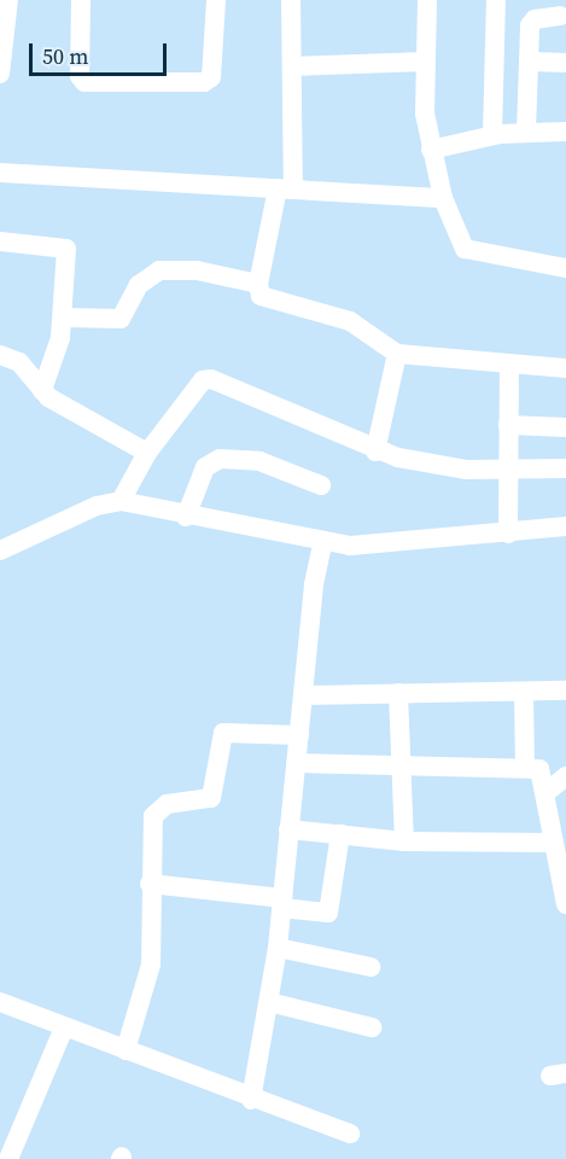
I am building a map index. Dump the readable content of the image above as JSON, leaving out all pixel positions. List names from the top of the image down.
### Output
{
  "scale_bar": "50 m"
}
